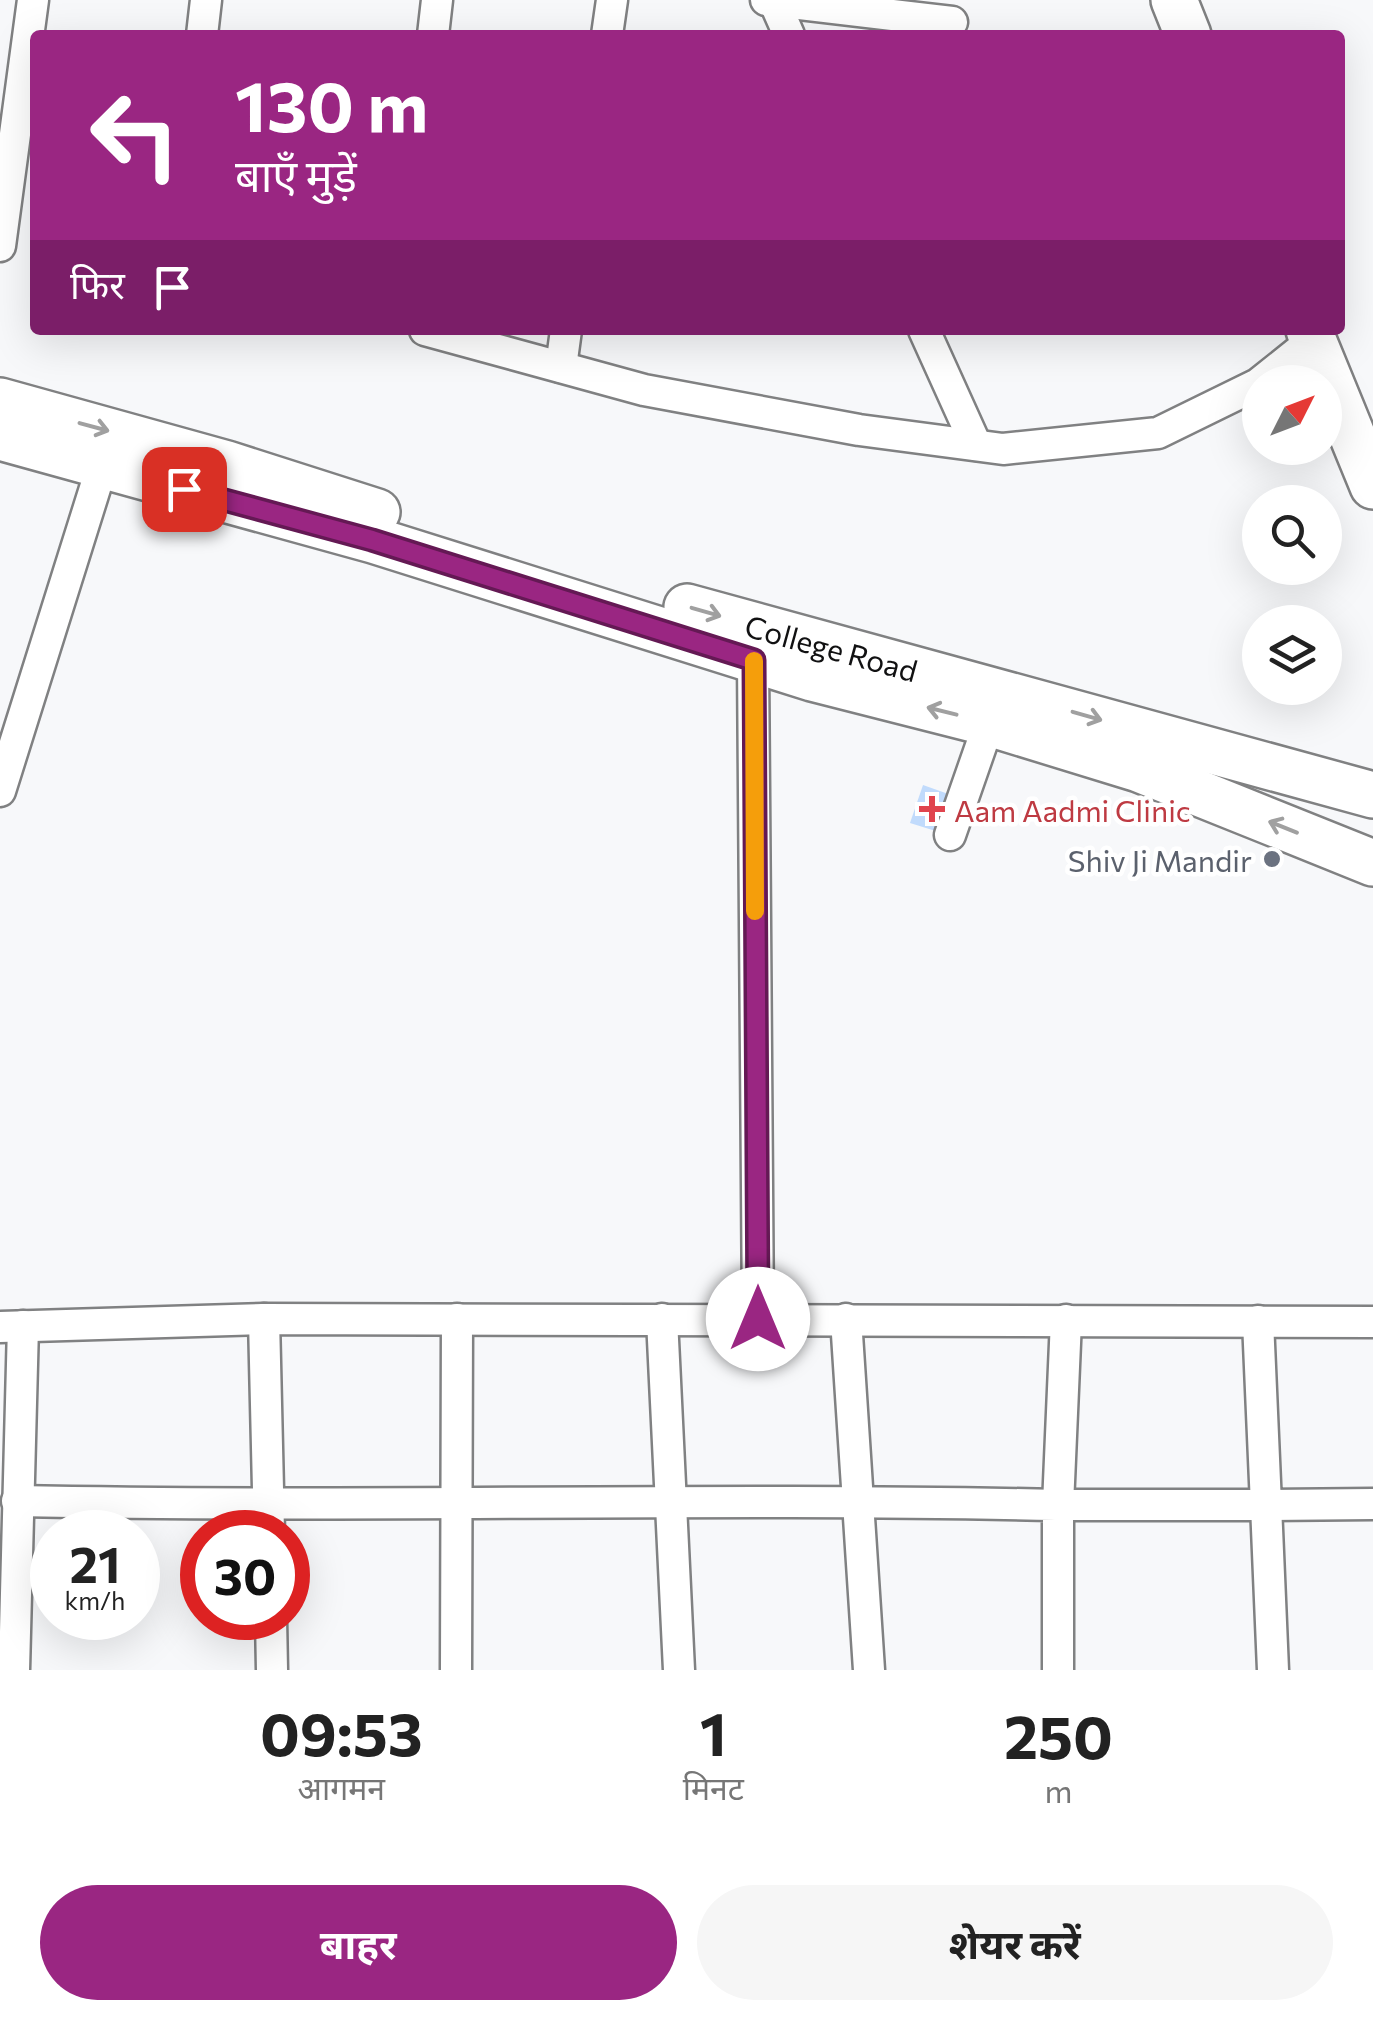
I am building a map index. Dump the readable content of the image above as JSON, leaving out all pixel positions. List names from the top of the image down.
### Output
{
  "streets": {
    "street": ["College Road"]
  },
  "places": {
    "health": ["Aam Aadmi Clinic"],
    "other": ["Shiv Ji Mandir"]
  },
  "north": "top right",
  "page": {
    "turn": ["130 m", "बाएँ मुड़ें"],
    "then": "फिर",
    "speed": "21 km/h",
    "limit": "30",
    "eta": [
      "09:53",
      "आगमन",
      "1",
      "मिनट",
      "250",
      "m"
    ],
    "buttons": ["बाहर", "शेयर करें"]
  }
}
